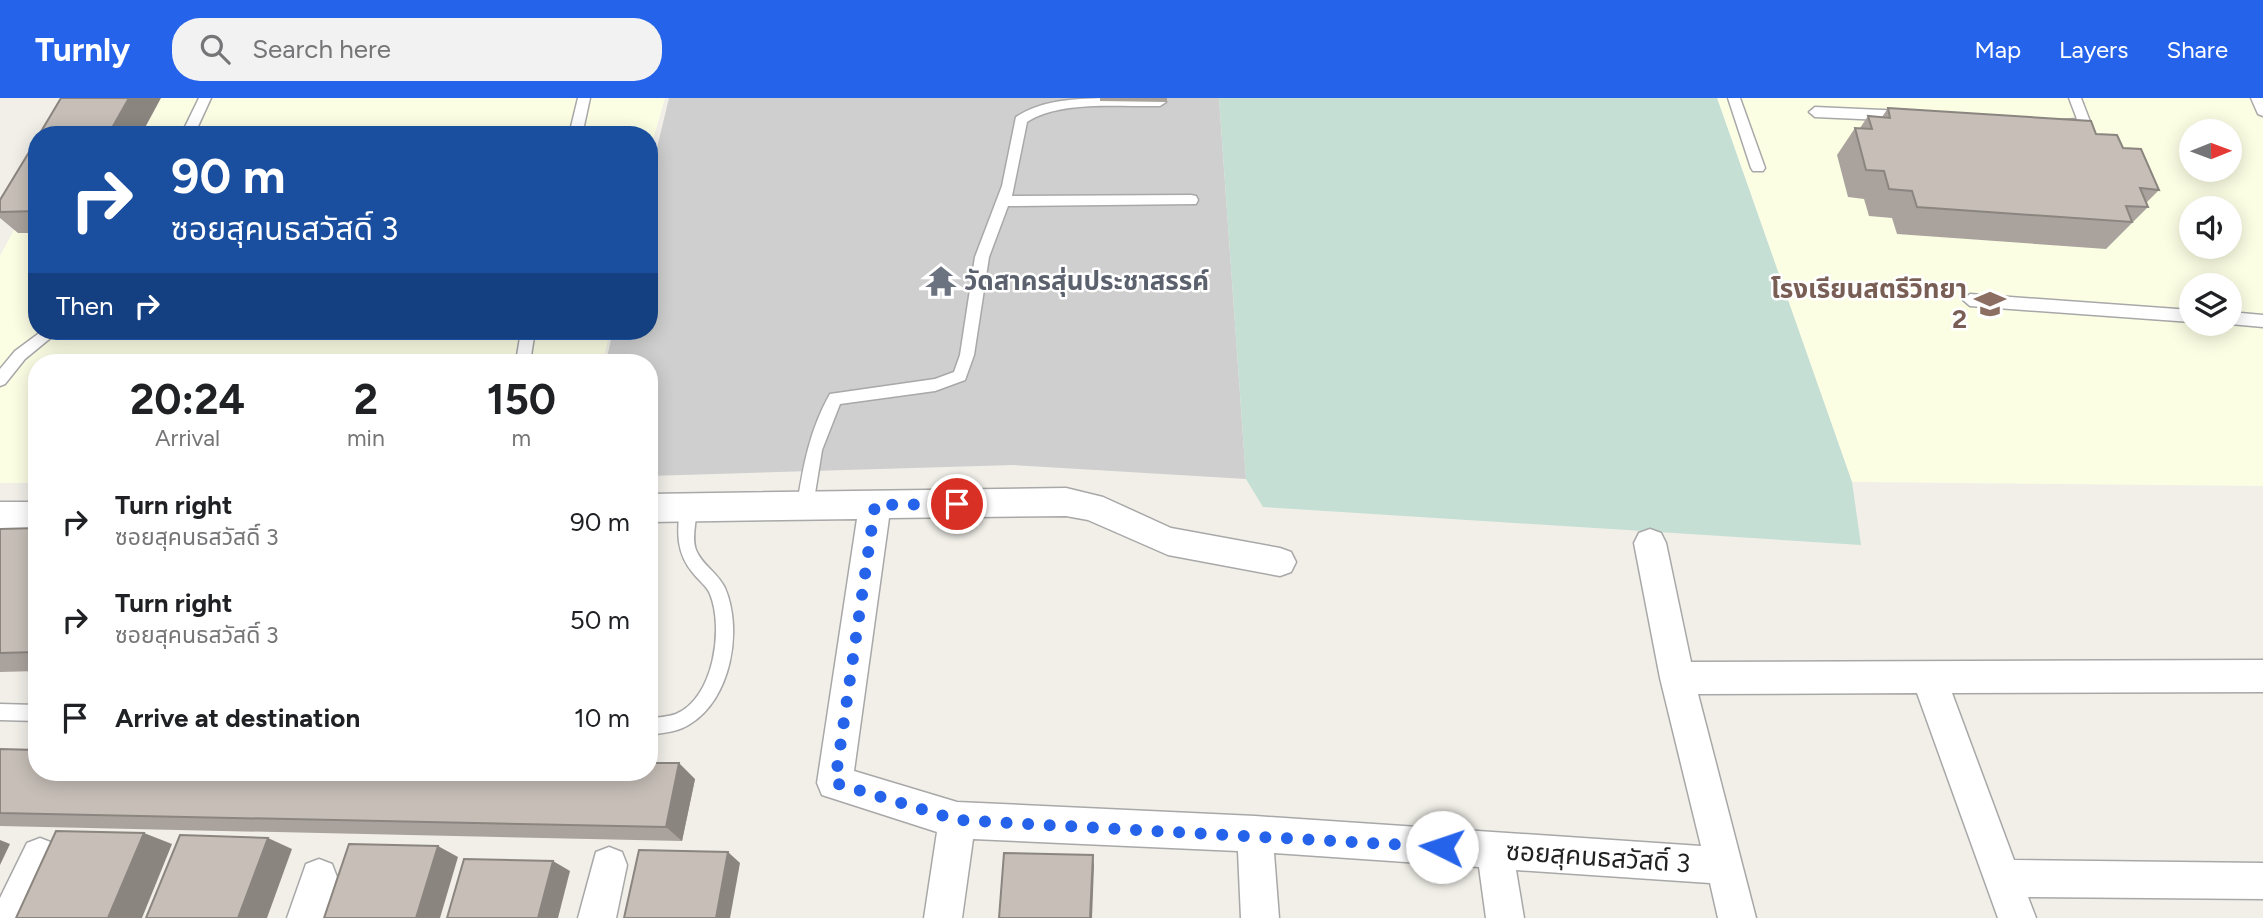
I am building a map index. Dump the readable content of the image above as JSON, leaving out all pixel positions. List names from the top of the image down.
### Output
{
  "streets": {
    "street": ["ซอยสุคนธสวัสดิ์ 3"]
  },
  "places": {
    "temple": ["วัดสาครสุ่นประชาสรรค์"],
    "school or university": ["โรงเรียนสตรีวิทยา 2"]
  },
  "north": "right",
  "page": {
    "header": "Turnly",
    "search": "Search here",
    "nav": ["Map", "Layers", "Share"],
    "turn": ["90 m", "ซอยสุคนธสวัสดิ์ 3"],
    "then": "Then",
    "eta": [
      "20:24",
      "Arrival",
      "2",
      "min",
      "150",
      "m"
    ],
    "list": [
      {
        "name": "Turn right",
        "note": "ซอยสุคนธสวัสดิ์ 3",
        "value": "90 m"
      },
      {
        "name": "Turn right",
        "note": "ซอยสุคนธสวัสดิ์ 3",
        "value": "50 m"
      },
      {
        "name": "Arrive at destination",
        "value": "10 m"
      }
    ]
  }
}
